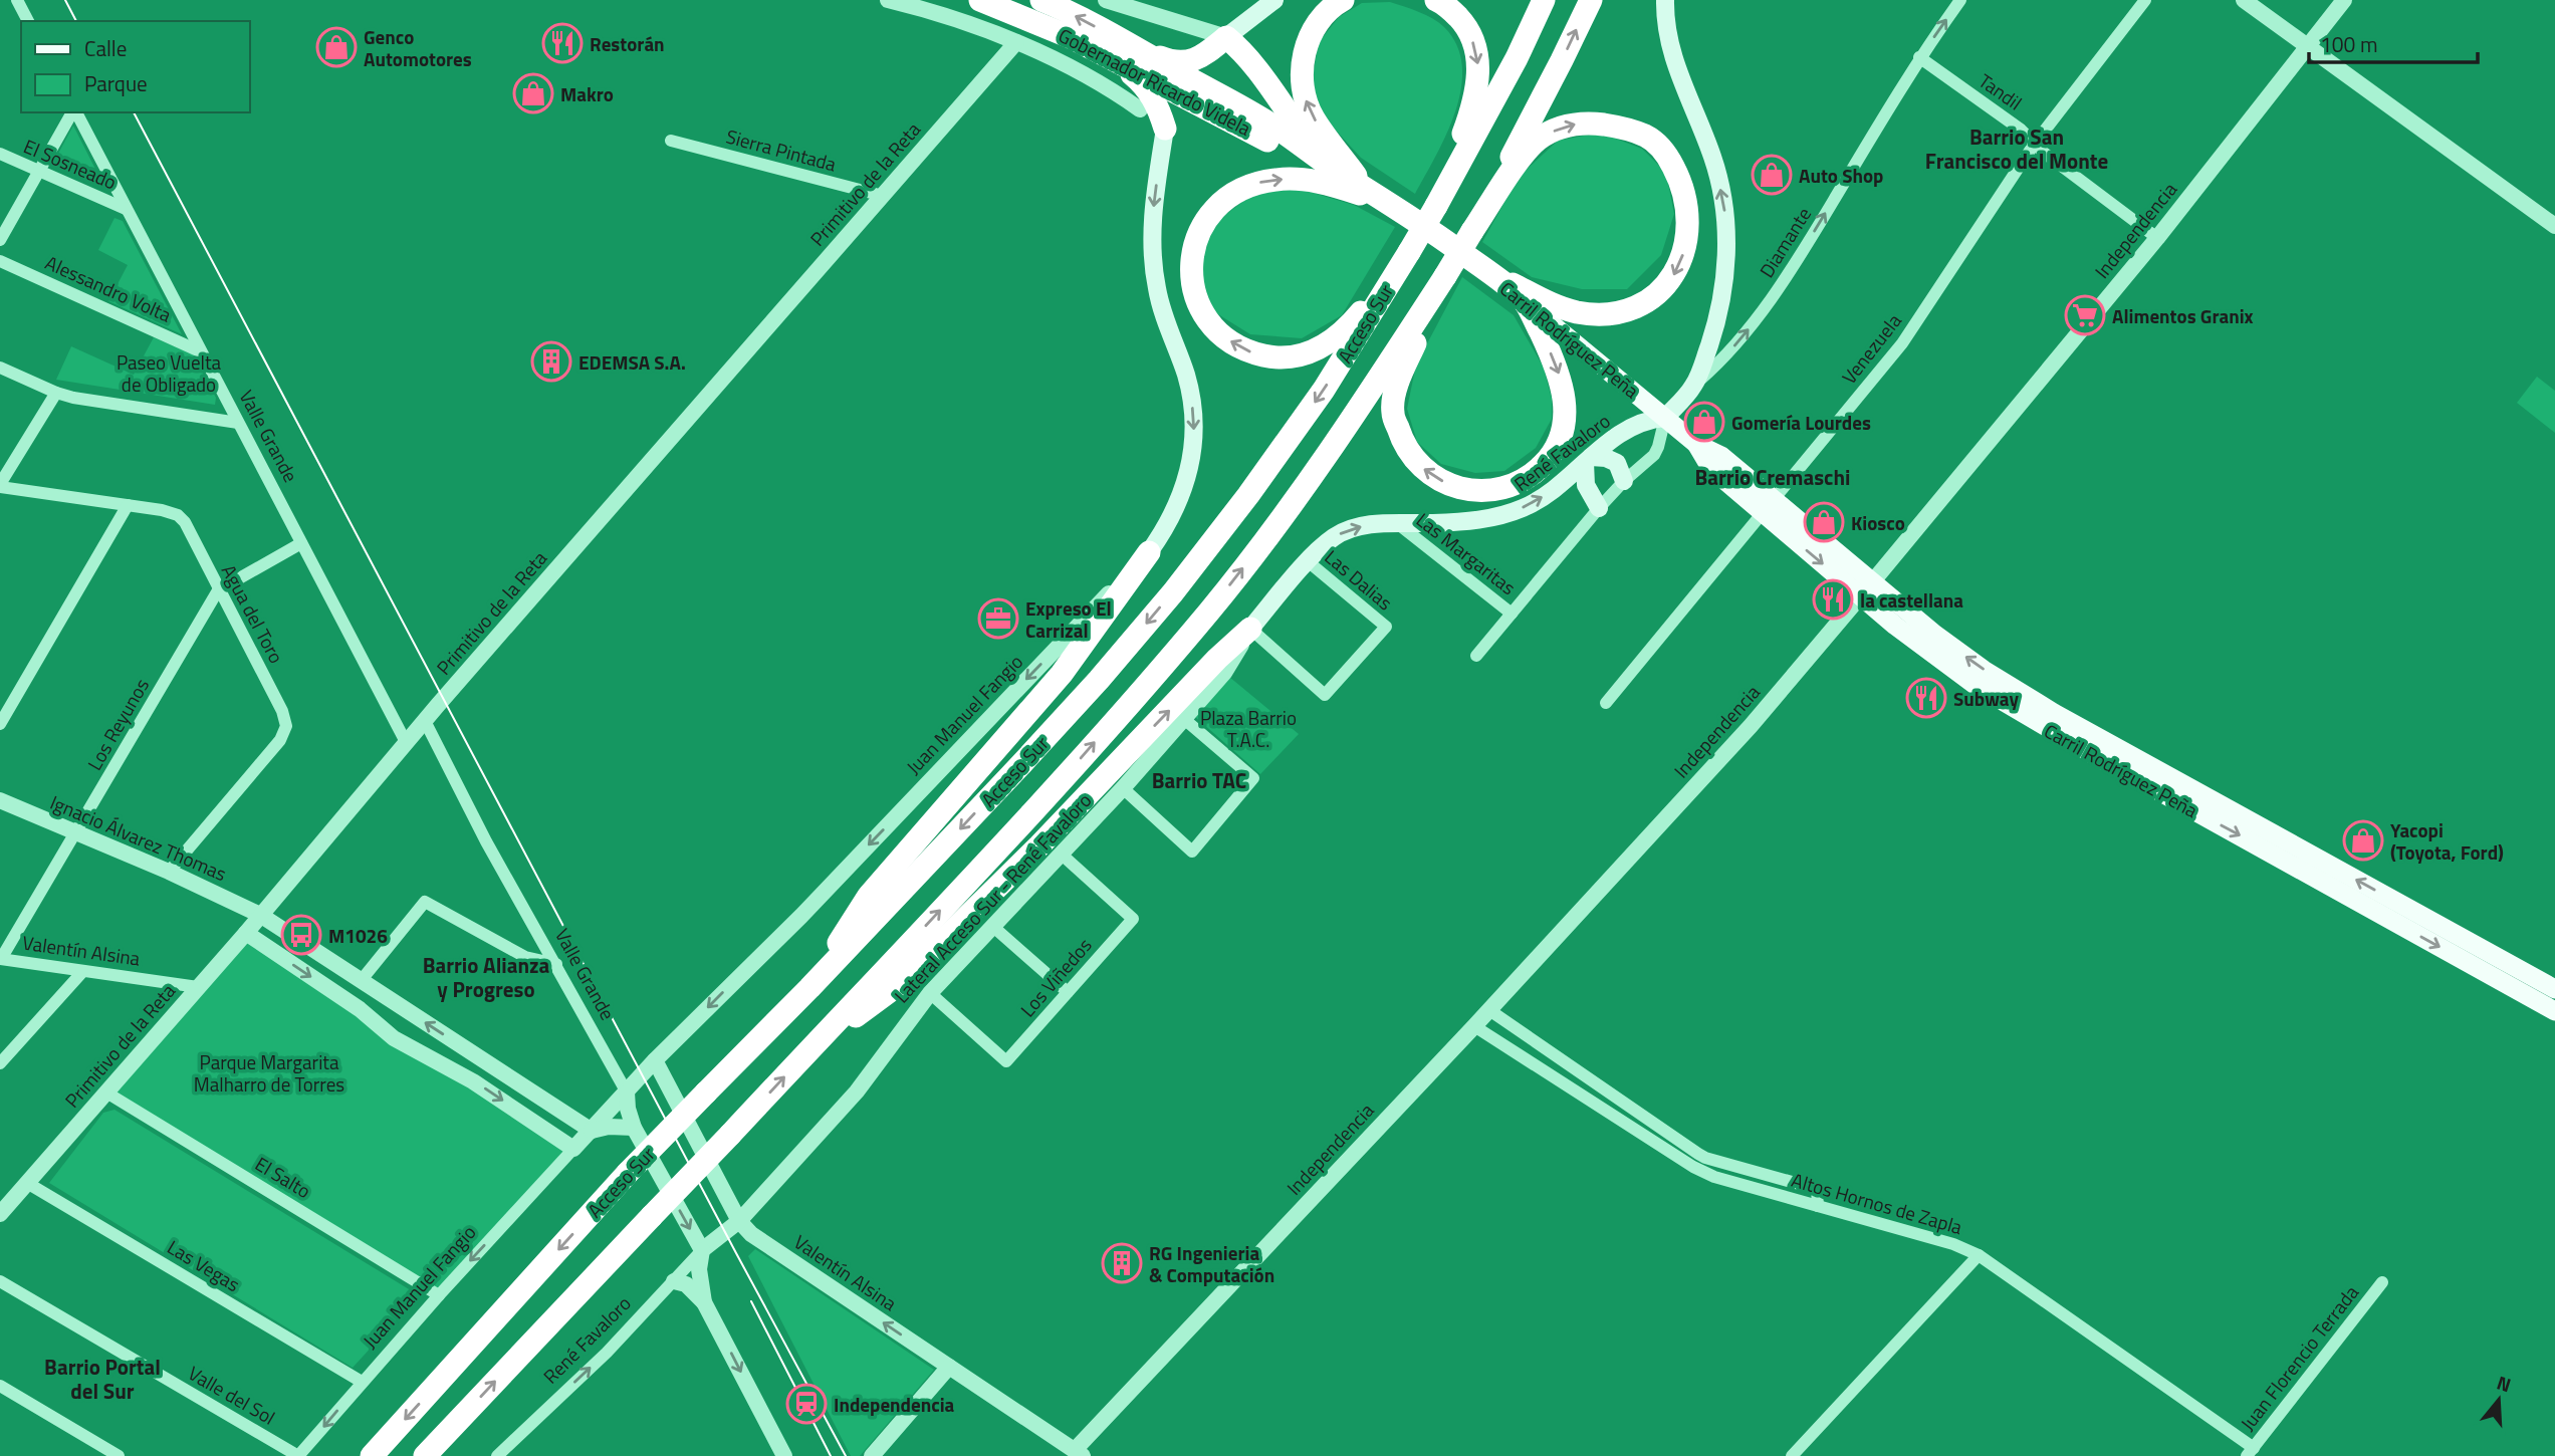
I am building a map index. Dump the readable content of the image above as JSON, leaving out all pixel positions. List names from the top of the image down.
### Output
{
  "streets": {
    "highway": ["Gobernador Ricardo Videla", "Acceso Sur", "Carril Rodríguez Peña"],
    "main road": ["René Favaloro", "Juan Manuel Fangio"],
    "street": [
      "Tandil",
      "Sierra Pintada",
      "El Sosneado",
      "Primitivo de la Reta",
      "Independencia",
      "Diamante",
      "Alessandro Volta",
      "Venezuela",
      "Valle Grande",
      "Las Margaritas",
      "Las Dalias",
      "Agua del Toro",
      "Los Reyunos",
      "Ignacio Álvarez Thomas",
      "Lateral Acceso Sur - René Favaloro",
      "Valentín Alsina",
      "Los Viñedos",
      "El Salto",
      "Altos Hornos de Zapla",
      "Las Vegas",
      "Juan Florencio Terrada",
      "Valle del Sol"
    ]
  },
  "crossings": [
    ["Gobernador Ricardo Videla", "Carril Rodríguez Peña"],
    ["Tandil", "Independencia"],
    ["Tandil", "Diamante"],
    ["Tandil", "Venezuela"],
    ["Sierra Pintada", "Primitivo de la Reta"],
    ["El Sosneado", "Valle Grande"],
    ["Primitivo de la Reta", "Valle Grande"],
    ["Primitivo de la Reta", "Ignacio Álvarez Thomas"],
    ["Primitivo de la Reta", "Valentín Alsina"],
    ["Primitivo de la Reta", "El Salto"],
    ["Primitivo de la Reta", "Las Vegas"],
    ["Independencia", "Carril Rodríguez Peña"],
    ["Independencia", "Valentín Alsina"],
    ["Independencia", "Altos Hornos de Zapla"],
    ["Alessandro Volta", "Valle Grande"],
    ["Carril Rodríguez Peña", "Venezuela"],
    ["Carril Rodríguez Peña", "René Favaloro"],
    ["Valle Grande", "René Favaloro"],
    ["Valle Grande", "Juan Manuel Fangio"],
    ["Valle Grande", "Lateral Acceso Sur - René Favaloro"],
    ["René Favaloro", "Las Margaritas"],
    ["René Favaloro", "Las Dalias"],
    ["René Favaloro", "Lateral Acceso Sur - René Favaloro"],
    ["Las Dalias", "Lateral Acceso Sur - René Favaloro"],
    ["Agua del Toro", "Los Reyunos"],
    ["Agua del Toro", "Ignacio Álvarez Thomas"],
    ["Juan Manuel Fangio", "Valentín Alsina"],
    ["Juan Manuel Fangio", "El Salto"],
    ["Juan Manuel Fangio", "Las Vegas"],
    ["Juan Manuel Fangio", "Valle del Sol"],
    ["Los Reyunos", "Ignacio Álvarez Thomas"],
    ["Los Reyunos", "Valentín Alsina"],
    ["Lateral Acceso Sur - René Favaloro", "Valentín Alsina"],
    ["Lateral Acceso Sur - René Favaloro", "Los Viñedos"],
    ["Altos Hornos de Zapla", "Juan Florencio Terrada"]
  ],
  "one_way": ["Diamante", "René Favaloro", "Juan Manuel Fangio"],
  "districts": [
    "Barrio San Francisco del Monte",
    "Barrio Cremaschi",
    "Barrio TAC",
    "Barrio Alianza y Progreso",
    "Barrio Portal del Sur"
  ],
  "parks": ["Paseo Vuelta de Obligado", "Plaza Barrio T.A.C.", "Parque Margarita Malharro de Torres"],
  "places": {
    "restaurant": ["Restorán", "la castellana", "Subway"],
    "shop": [
      "Genco Automotores",
      "Makro",
      "Auto Shop",
      "Gomería Lourdes",
      "Kiosco",
      "Yacopi (Toyota, Ford)"
    ],
    "supermarket": ["Alimentos Granix"],
    "building": ["EDEMSA S.A.", "RG Ingenieria & Computación"],
    "office": ["Expreso El Carrizal"],
    "bus stop": ["M1026"],
    "station": ["Independencia"]
  },
  "legend": ["Calle", "Parque"],
  "scale_bar": "100 m",
  "north": "top"
}
